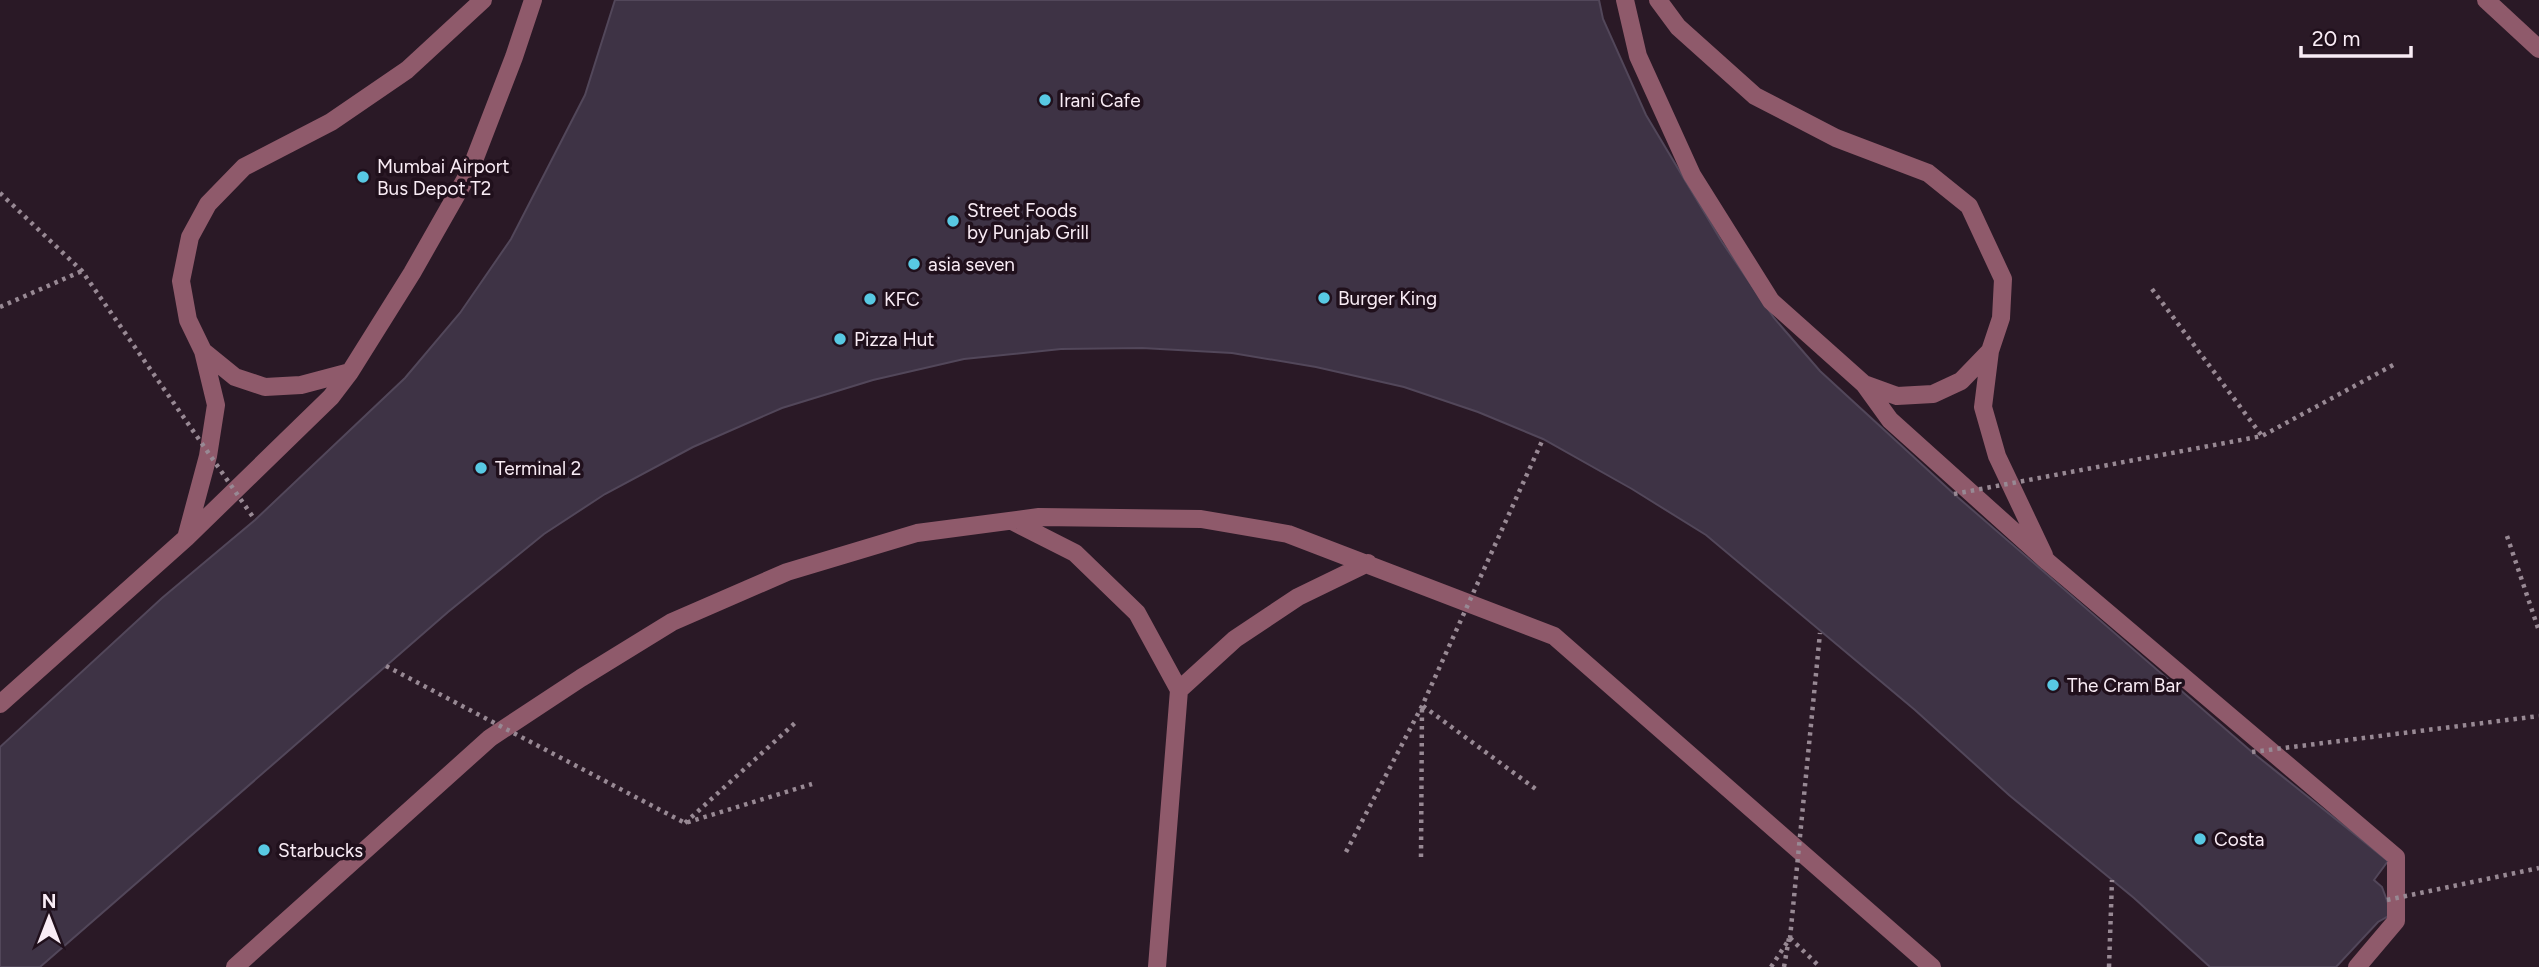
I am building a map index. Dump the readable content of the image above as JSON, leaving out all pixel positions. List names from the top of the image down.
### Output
{
  "places": [
    "Irani Cafe",
    "Mumbai Airport Bus Depot T2",
    "Street Foods by Punjab Grill",
    "asia seven",
    "Burger King",
    "KFC",
    "Pizza Hut",
    "Terminal 2",
    "The Cram Bar",
    "Costa",
    "Starbucks"
  ],
  "scale_bar": "20 m",
  "north": "top"
}
